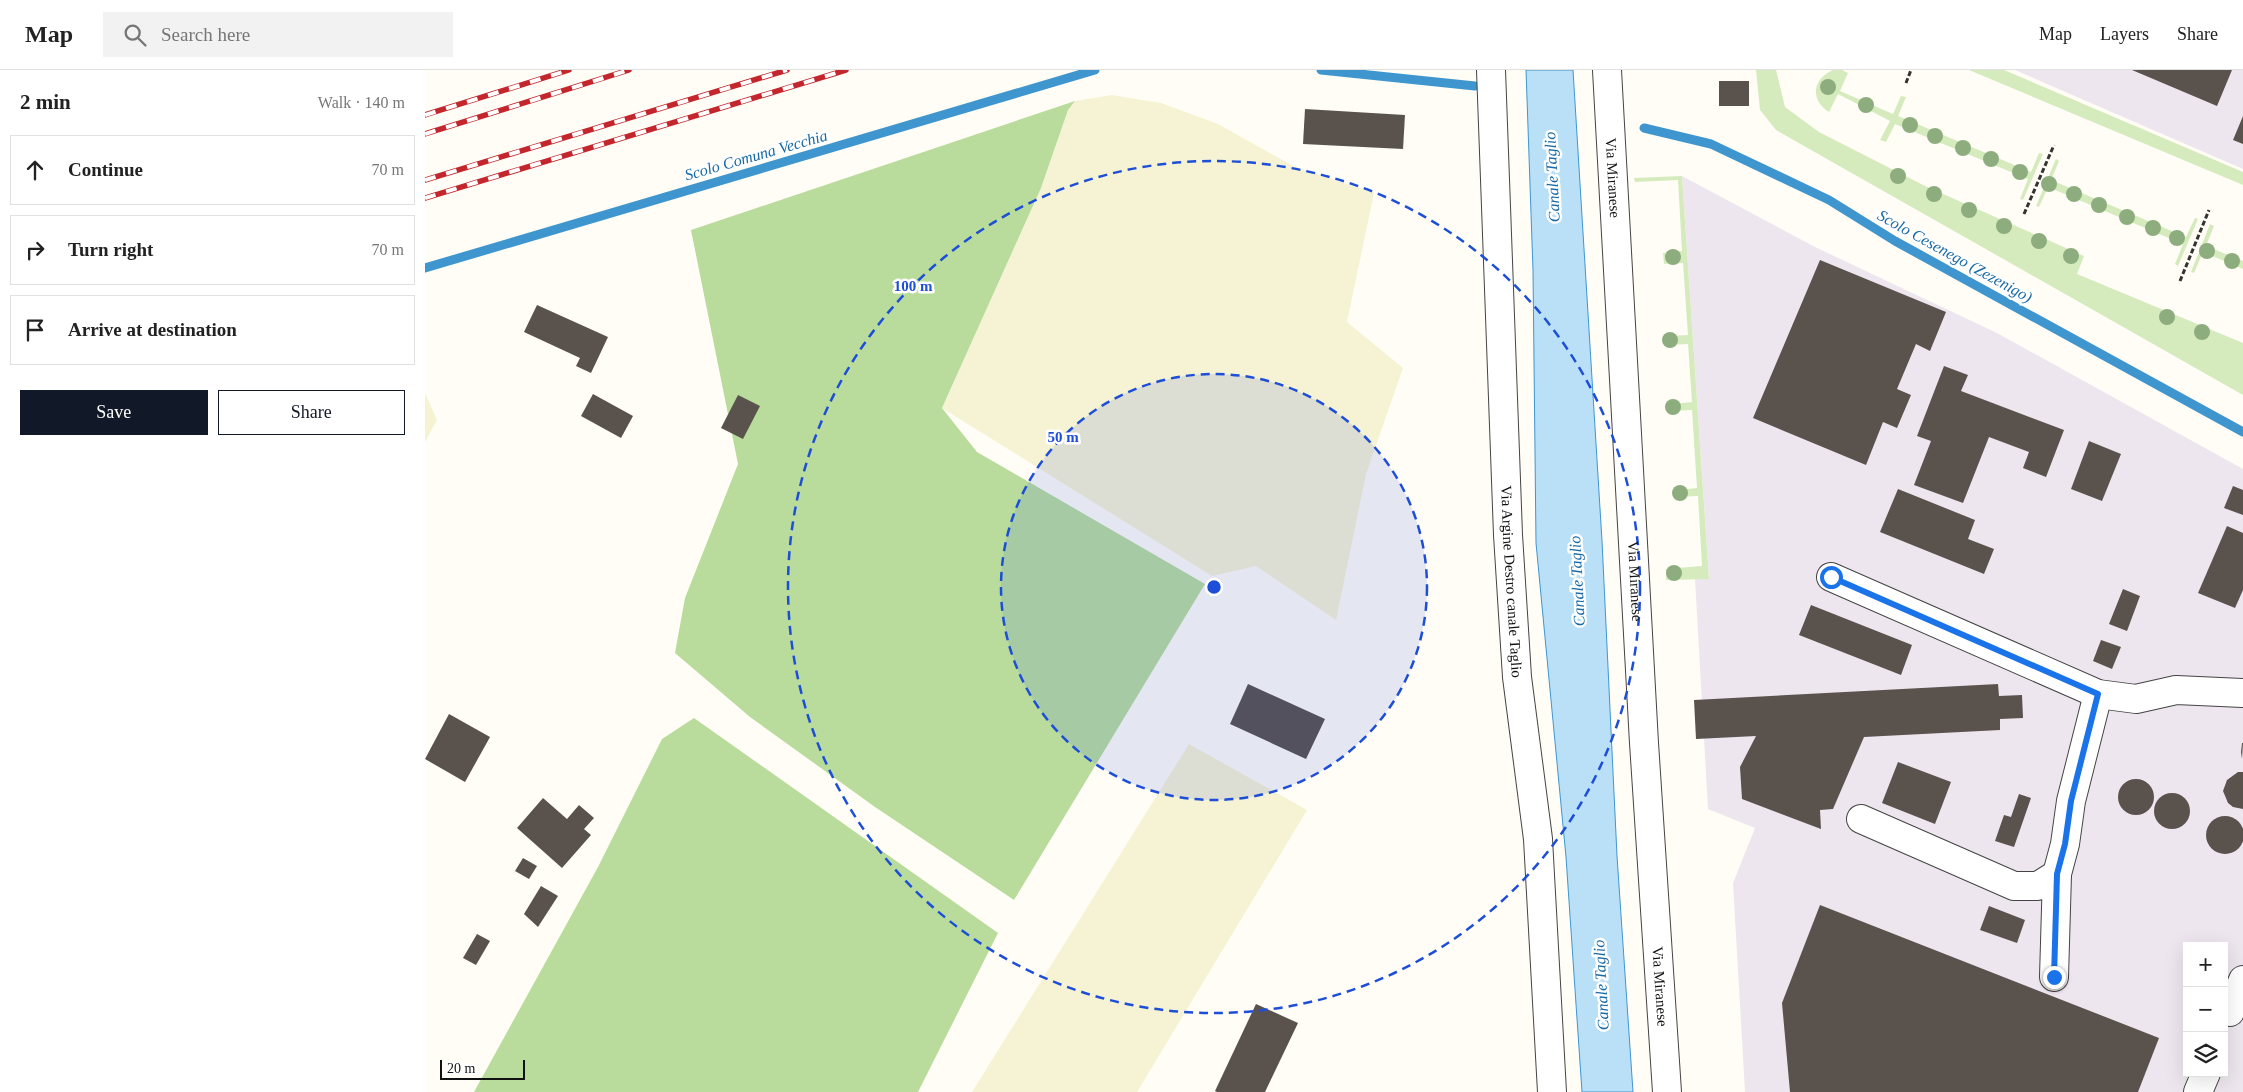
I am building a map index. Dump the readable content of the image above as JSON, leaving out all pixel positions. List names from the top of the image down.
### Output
{
  "streets": {
    "street": ["Via Miranese", "Via Argine Destro canale Taglio"]
  },
  "water": ["Scolo Comuna Vecchia", "Canale Taglio", "Scolo Cesenego (Zezenigo)"],
  "scale_bar": "20 m",
  "page": {
    "header": "Map",
    "search": "Search here",
    "nav": ["Map", "Layers", "Share"],
    "heading": ["2 min", "Walk · 140 m"],
    "list": [
      ["Continue", "70 m"],
      ["Turn right", "70 m"],
      "Arrive at destination"
    ],
    "buttons": ["Save", "Share"],
    "map_buttons": ["+", "−"],
    "scale": "20 m"
  },
  "rings": ["100 m", "50 m"]
}
